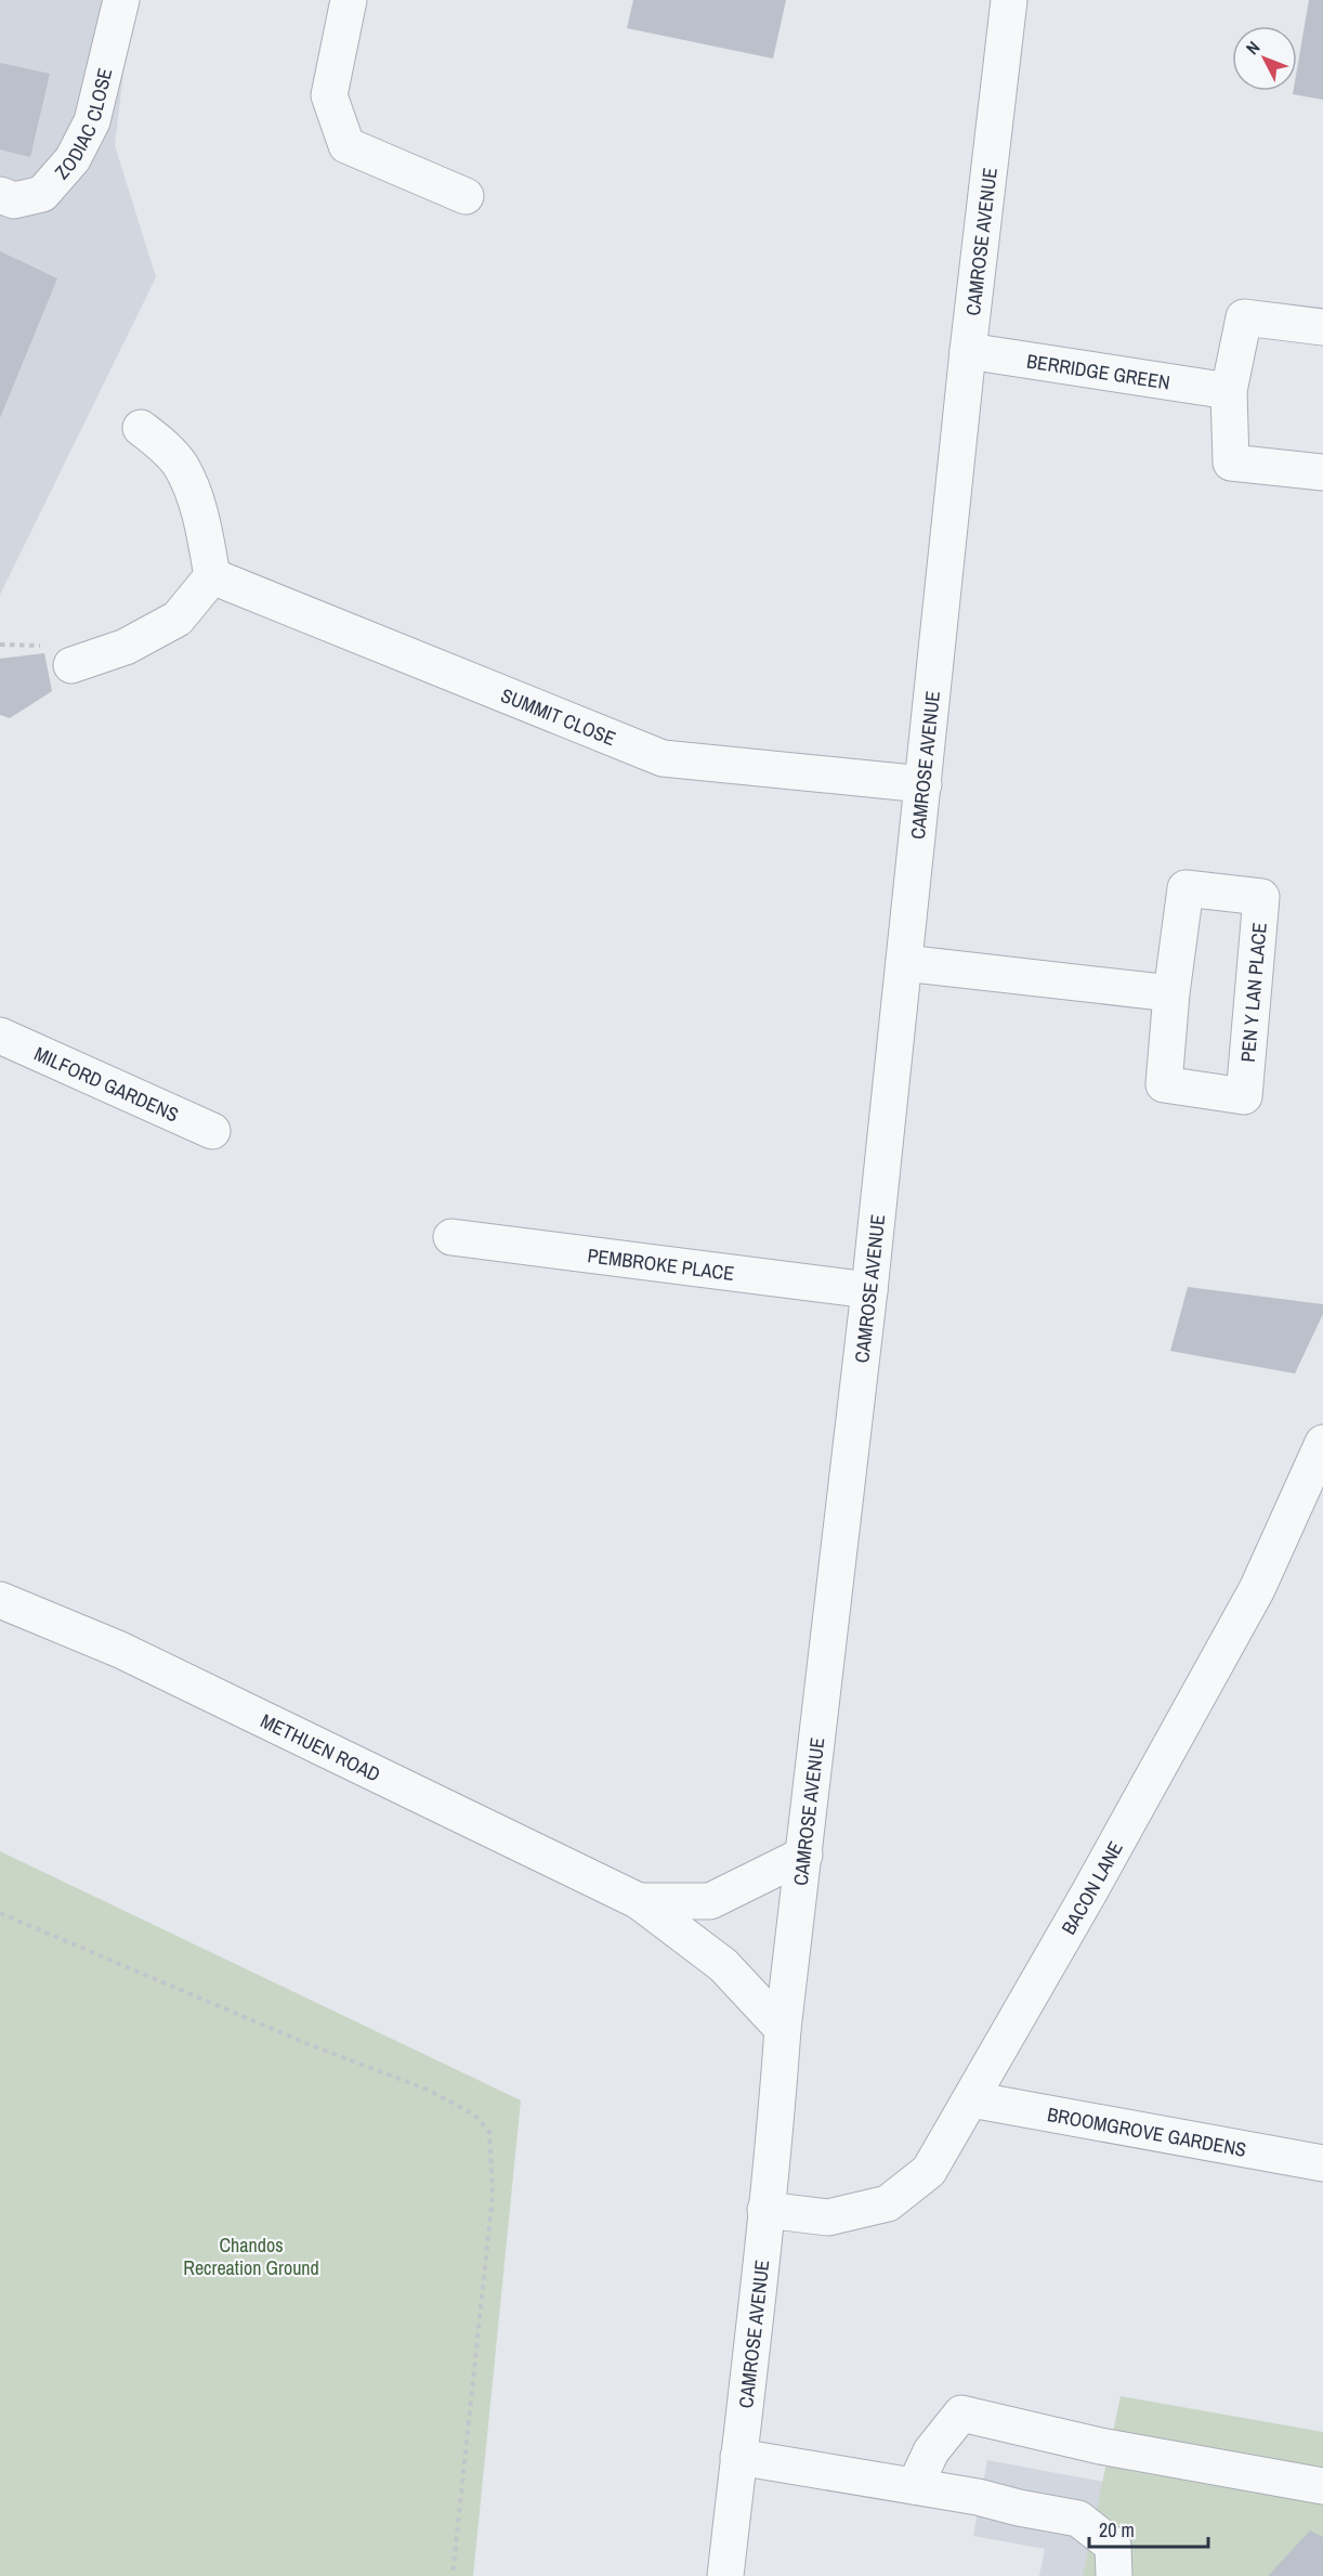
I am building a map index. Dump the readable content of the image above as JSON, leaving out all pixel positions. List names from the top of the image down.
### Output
{
  "streets": {
    "street": [
      "ZODIAC CLOSE",
      "CAMROSE AVENUE",
      "BERRIDGE GREEN",
      "SUMMIT CLOSE",
      "PEN Y LAN PLACE",
      "MILFORD GARDENS",
      "PEMBROKE PLACE",
      "METHUEN ROAD",
      "BACON LANE",
      "BROOMGROVE GARDENS"
    ]
  },
  "crossings": [
    ["CAMROSE AVENUE", "BERRIDGE GREEN"],
    ["CAMROSE AVENUE", "SUMMIT CLOSE"],
    ["CAMROSE AVENUE", "PEMBROKE PLACE"],
    ["CAMROSE AVENUE", "METHUEN ROAD"],
    ["CAMROSE AVENUE", "BACON LANE"],
    ["BACON LANE", "BROOMGROVE GARDENS"]
  ],
  "parks": ["Chandos Recreation Ground"],
  "scale_bar": "20 m",
  "north": "top left"
}
